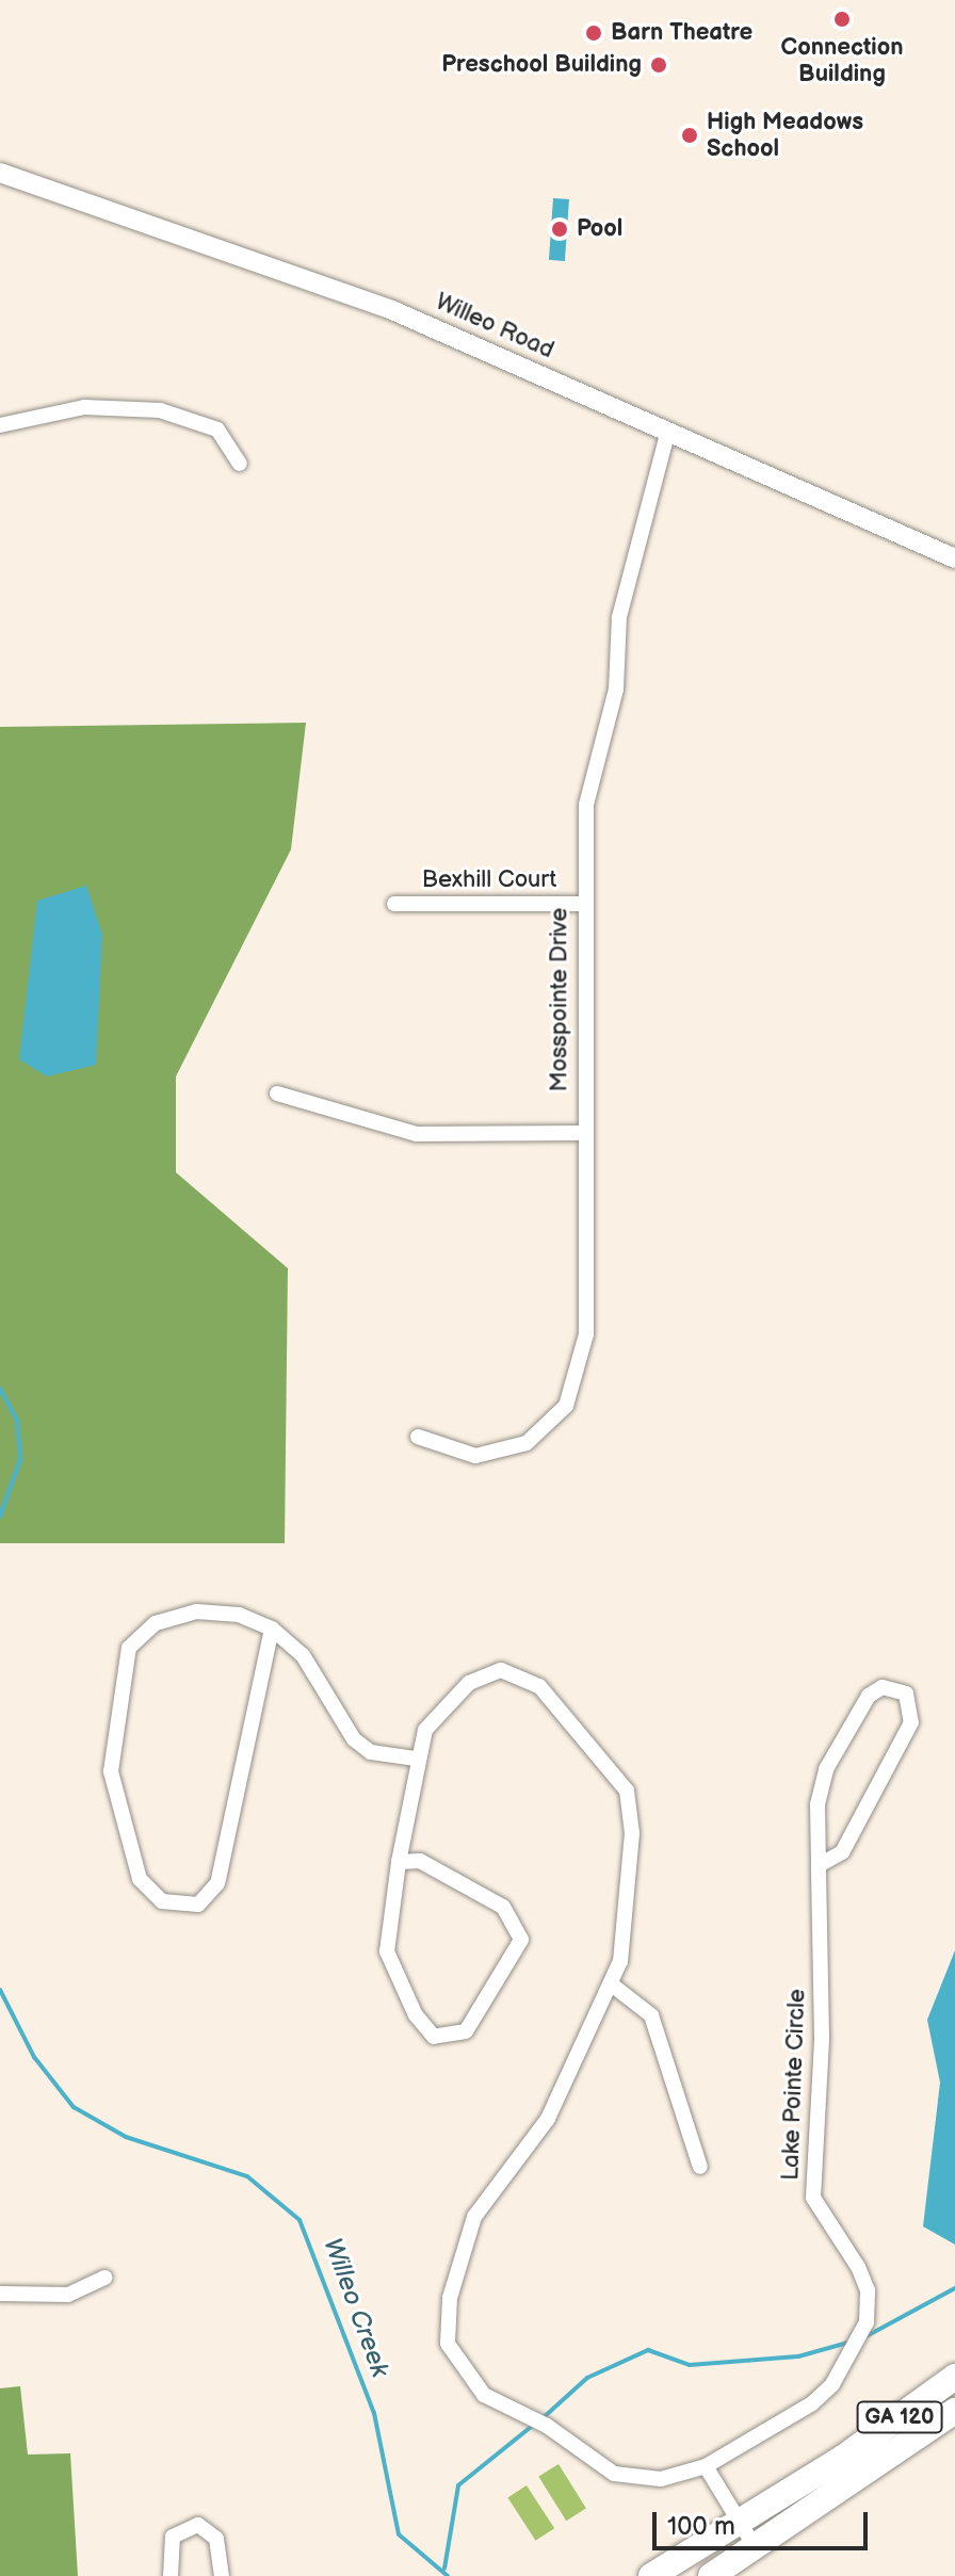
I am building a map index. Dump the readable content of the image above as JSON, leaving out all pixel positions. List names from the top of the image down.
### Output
{
  "streets": {
    "highway": ["GA 120"],
    "street": [
      "Willeo Road",
      "Bexhill Court",
      "Mosspointe Drive",
      "Lake Pointe Circle"
    ]
  },
  "crossings": [
    ["Willeo Road", "Mosspointe Drive"],
    ["Bexhill Court", "Mosspointe Drive"]
  ],
  "water": ["Willeo Creek"],
  "places": [
    "Connection Building",
    "Barn Theatre",
    "Preschool Building",
    "High Meadows School",
    "Pool"
  ],
  "scale_bar": "100 m"
}
